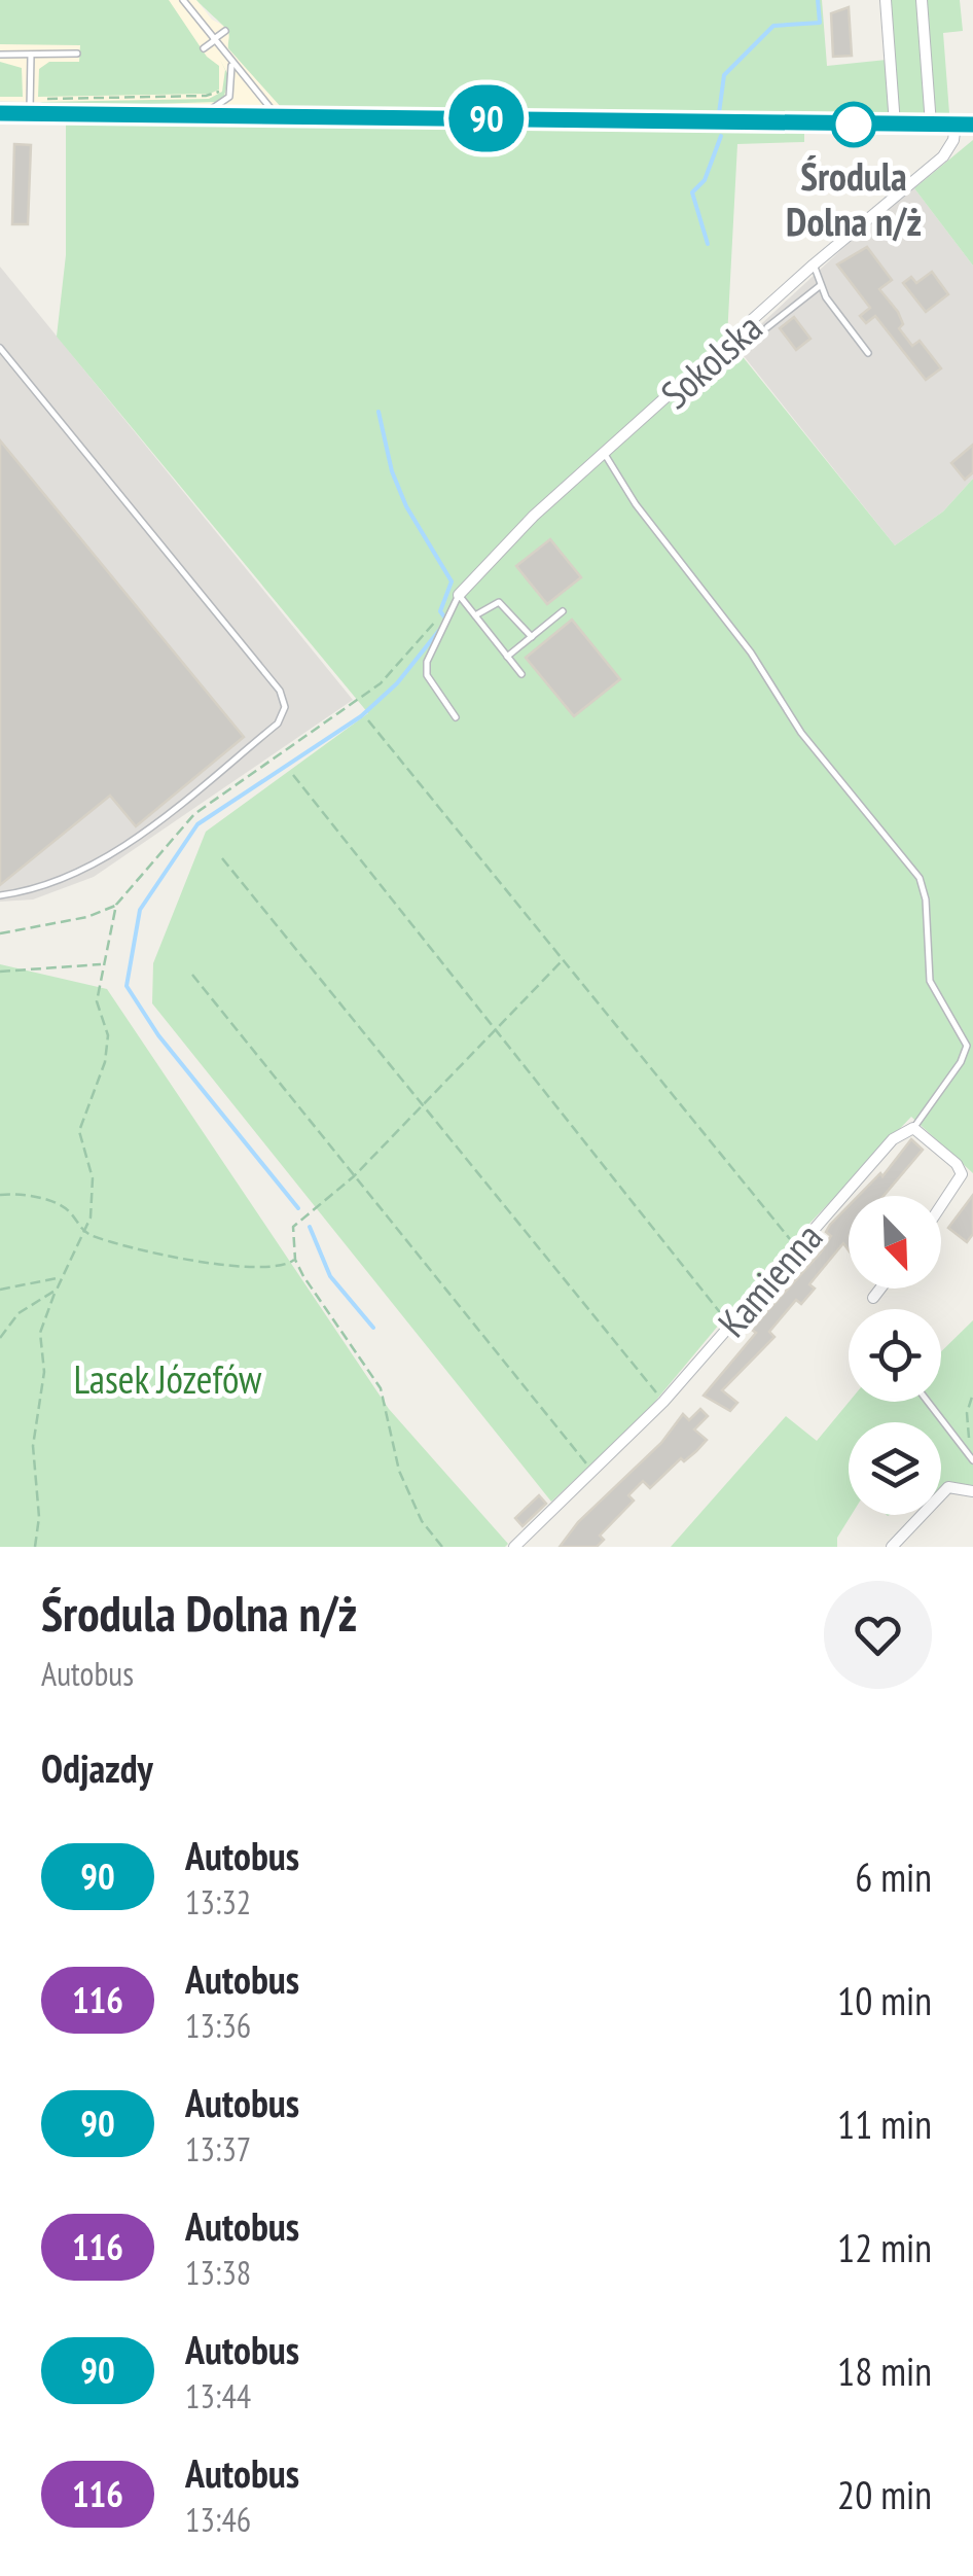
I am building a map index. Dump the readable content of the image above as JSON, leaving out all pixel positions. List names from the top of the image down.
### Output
{
  "streets": {
    "street": ["Sokolska", "Kamienna"]
  },
  "parks": ["Lasek Józefów"],
  "places": ["Środula Dolna n/ż"],
  "lines": ["bus line 90"],
  "north": "bottom right",
  "page": {
    "on_map": "90",
    "heading": [
      ["Środula Dolna n/ż", "Autobus"],
      "Odjazdy"
    ],
    "list": [
      {
        "mark": "90",
        "name": "Autobus",
        "note": "13:32",
        "value": "6 min"
      },
      {
        "mark": "116",
        "name": "Autobus",
        "note": "13:36",
        "value": "10 min"
      },
      {
        "mark": "90",
        "name": "Autobus",
        "note": "13:37",
        "value": "11 min"
      },
      {
        "mark": "116",
        "name": "Autobus",
        "note": "13:38",
        "value": "12 min"
      },
      {
        "mark": "90",
        "name": "Autobus",
        "note": "13:44",
        "value": "18 min"
      },
      {
        "mark": "116",
        "name": "Autobus",
        "note": "13:46",
        "value": "20 min"
      }
    ]
  }
}
